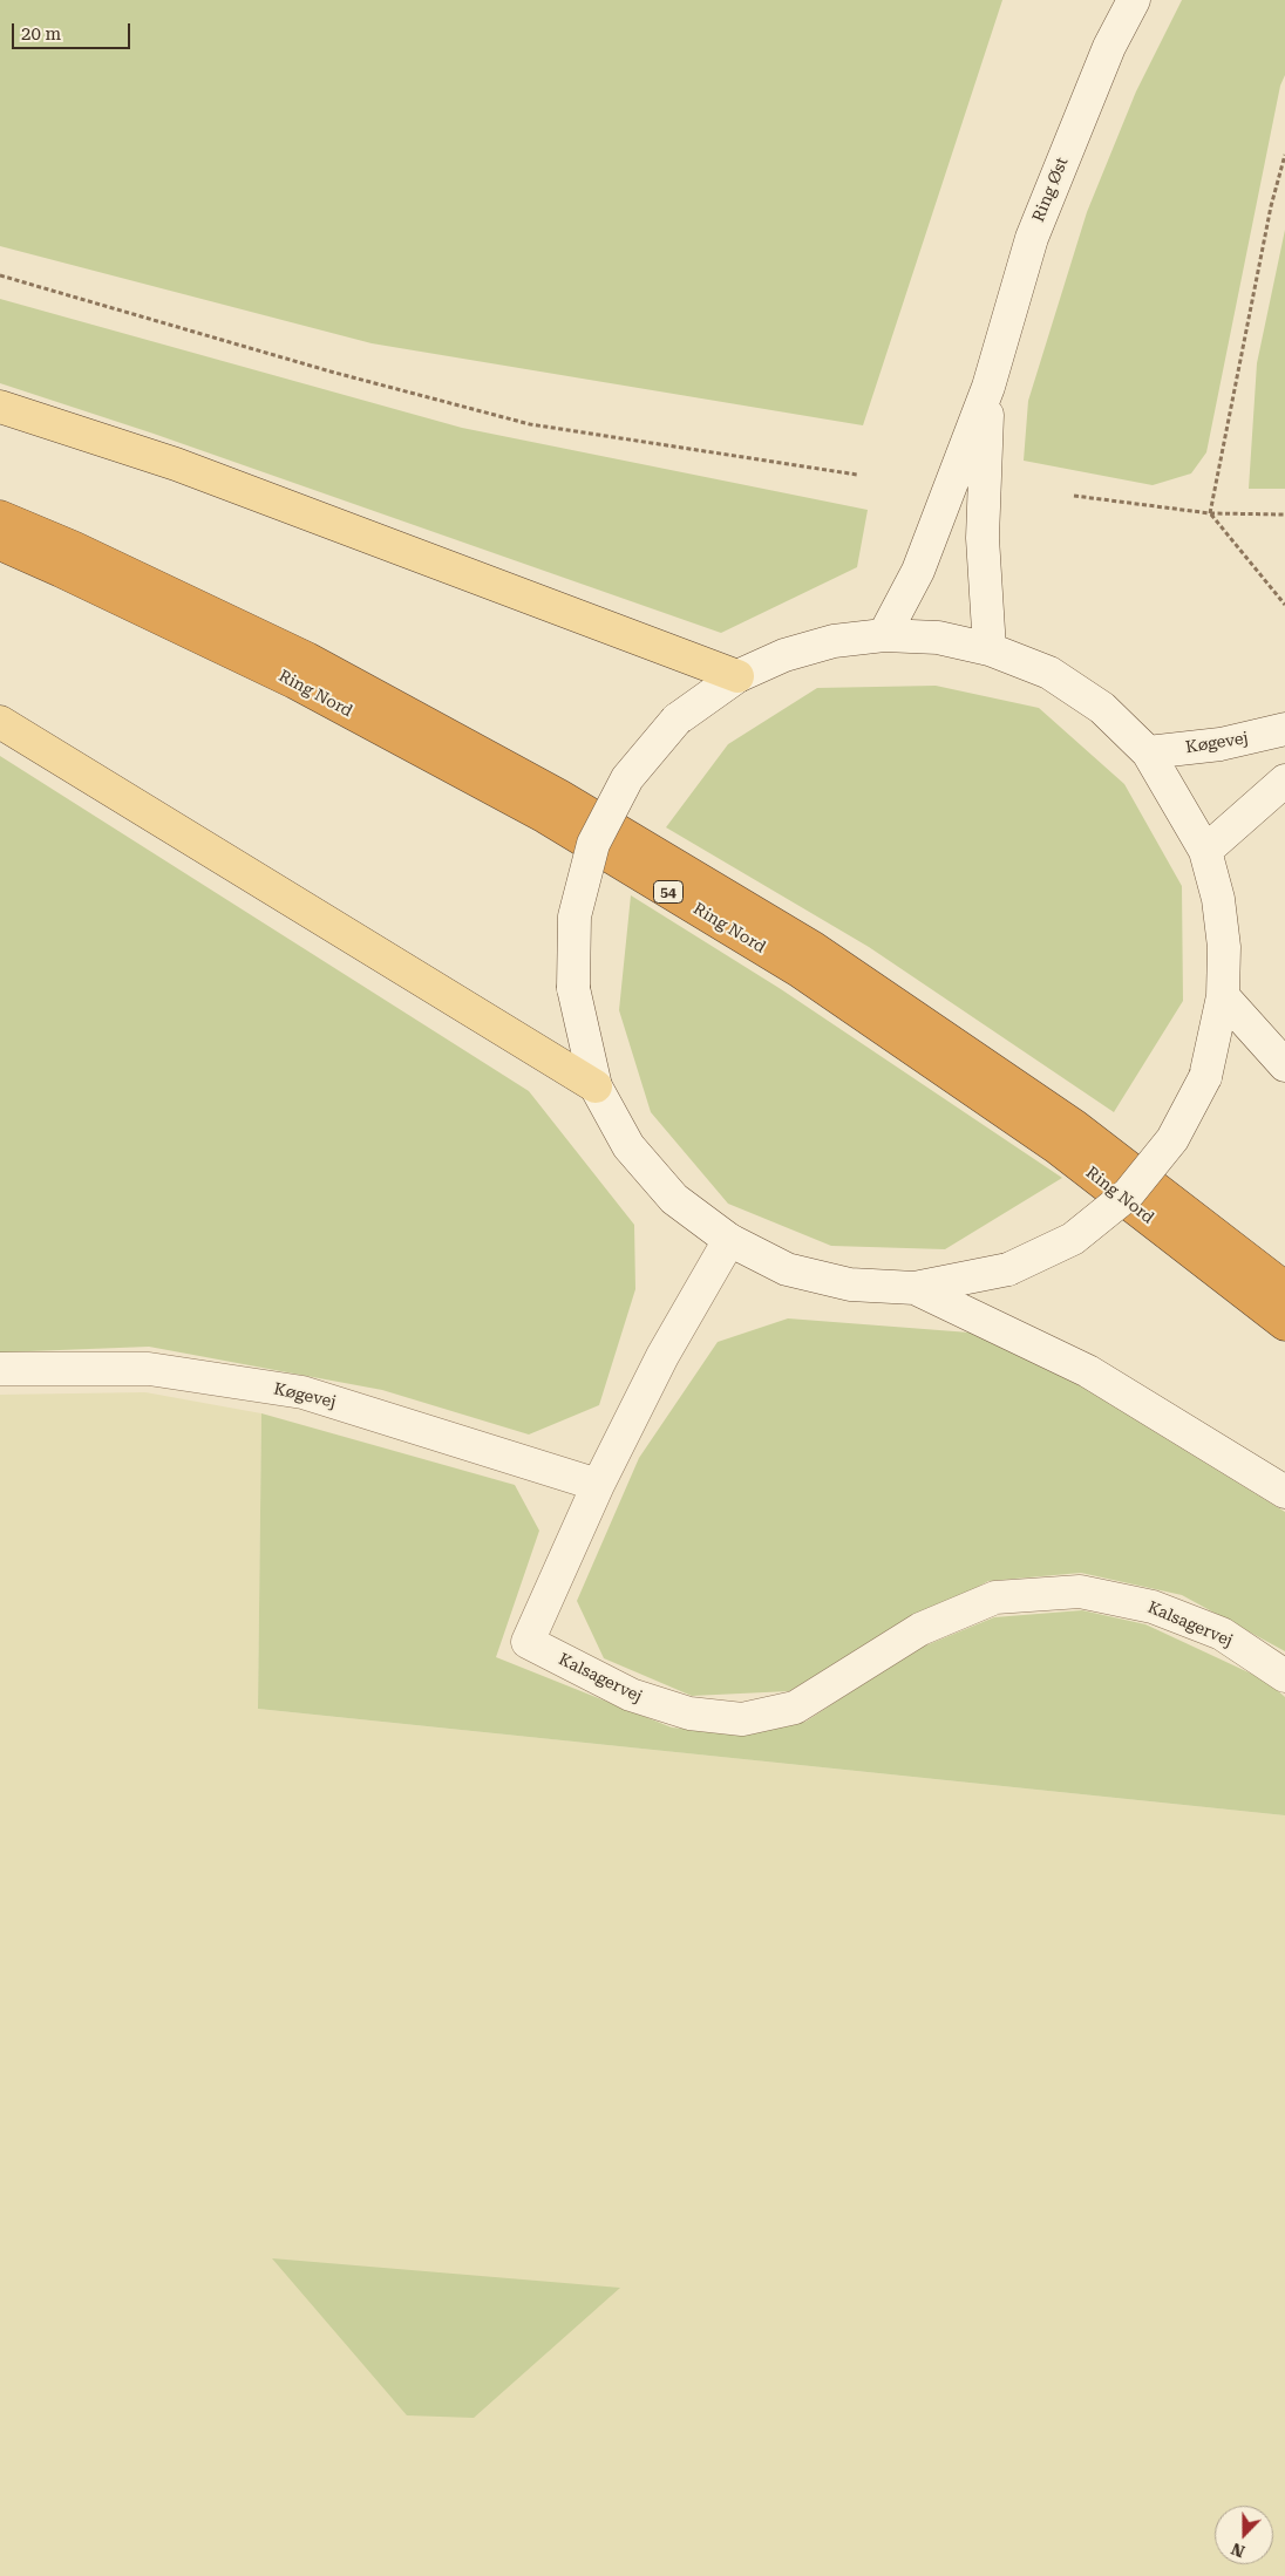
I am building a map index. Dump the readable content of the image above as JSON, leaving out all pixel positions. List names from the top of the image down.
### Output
{
  "streets": {
    "highway": ["Ring Nord", "54"],
    "main road": ["Ring Øst", "Køgevej", "Kalsagervej"]
  },
  "crossings": [
    ["Køgevej", "Kalsagervej"]
  ],
  "scale_bar": "20 m",
  "north": "bottom"
}
